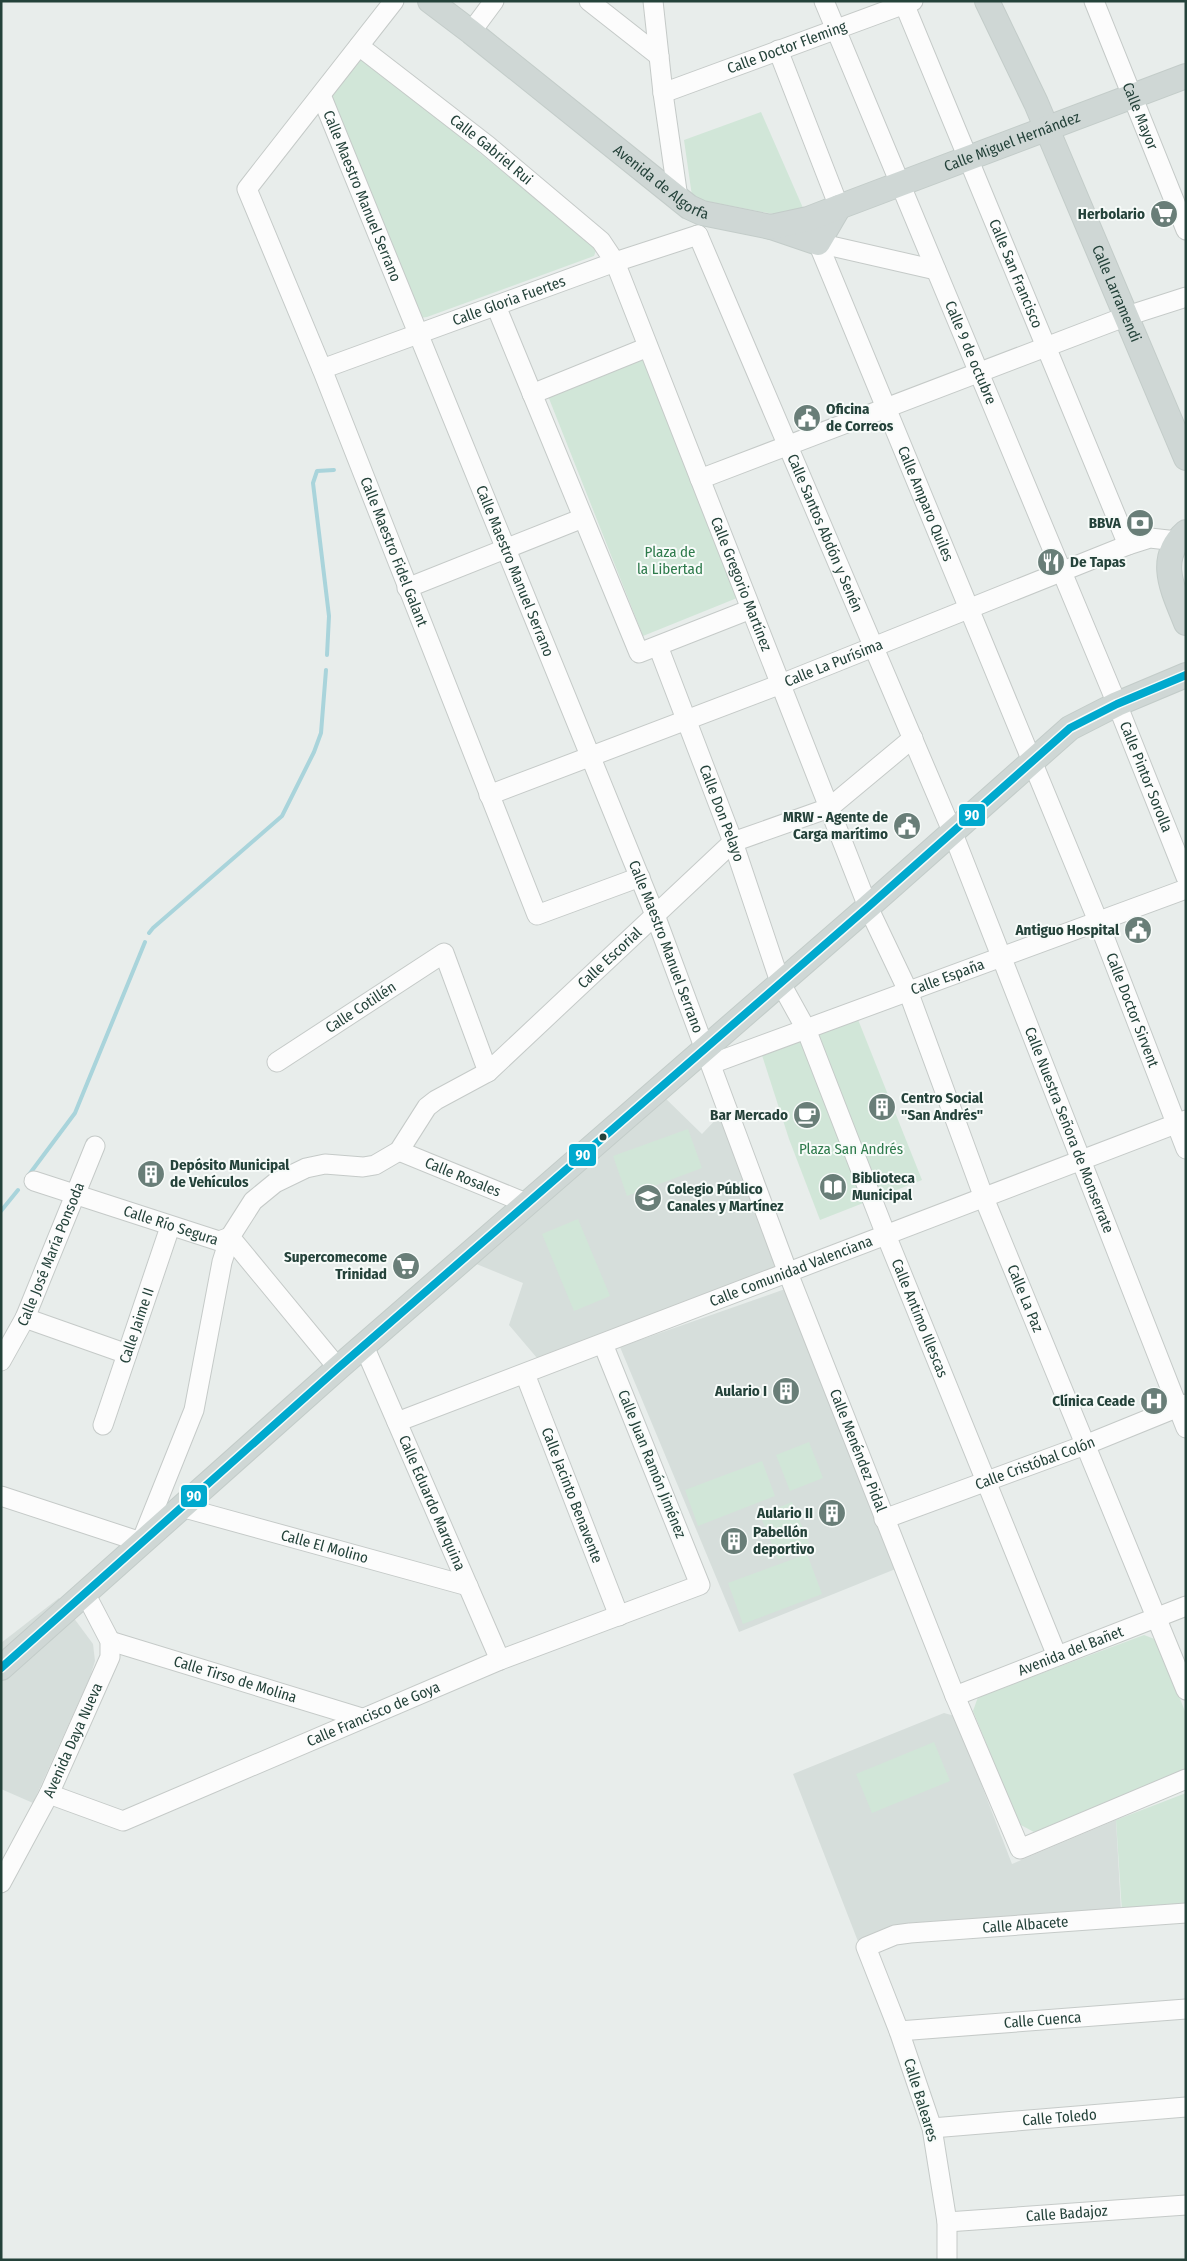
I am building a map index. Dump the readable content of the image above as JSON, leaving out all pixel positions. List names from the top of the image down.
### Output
{
  "streets": {
    "main road": ["Calle Miguel Hernández", "Avenida de Algorfa", "Calle Larramendi"],
    "street": [
      "Calle Doctor Fleming",
      "Calle Mayor",
      "Calle Gabriel Rui",
      "Calle Maestro Manuel Serrano",
      "Calle San Francisco",
      "Calle Gloria Fuertes",
      "Calle 9 de octubre",
      "Calle Amparo Quiles",
      "Calle Santos Abdón y Senén",
      "Calle Maestro Fidel Galant",
      "Calle Gregorio Martínez",
      "Calle La Purísima",
      "Calle Pintor Sorolla",
      "Calle Don Pelayo",
      "Calle Escorial",
      "Calle España",
      "Calle Cotillén",
      "Calle Doctor Sirvent",
      "Calle Nuestra Señora de Monserrate",
      "Calle Rosales",
      "Calle Río Segura",
      "Calle José María Ponsoda",
      "Calle Comunidad Valenciana",
      "Calle La Paz",
      "Calle Antimo Illescas",
      "Calle Jaime II",
      "Calle Menéndez Pidal",
      "Calle Cristóbal Colón",
      "Calle Juan Ramón Jiménez",
      "Calle Jacinto Benavente",
      "Calle Eduardo Marquina",
      "Calle El Molino",
      "Avenida del Bañet",
      "Calle Tirso de Molina",
      "Calle Francisco de Goya",
      "Avenida Daya Nueva",
      "Calle Albacete",
      "Calle Cuenca",
      "Calle Baleares",
      "Calle Toledo",
      "Calle Badajoz"
    ]
  },
  "crossings": [
    ["Calle Doctor Fleming", "Calle San Francisco"],
    ["Calle Doctor Fleming", "Calle 9 de octubre"],
    ["Calle Mayor", "Calle Miguel Hernández"],
    ["Calle Miguel Hernández", "Avenida de Algorfa"],
    ["Calle Miguel Hernández", "Calle San Francisco"],
    ["Calle Miguel Hernández", "Calle Larramendi"],
    ["Calle Miguel Hernández", "Calle 9 de octubre"],
    ["Calle Miguel Hernández", "Calle Amparo Quiles"],
    ["Calle Gabriel Rui", "Calle Gloria Fuertes"],
    ["Calle Gabriel Rui", "Calle Gregorio Martínez"],
    ["Avenida de Algorfa", "Calle Gloria Fuertes"],
    ["Avenida de Algorfa", "Calle 9 de octubre"],
    ["Avenida de Algorfa", "Calle Amparo Quiles"],
    ["Avenida de Algorfa", "Calle Santos Abdón y Senén"],
    ["Calle Maestro Manuel Serrano", "Calle Gloria Fuertes"],
    ["Calle Maestro Manuel Serrano", "Calle Maestro Fidel Galant"],
    ["Calle Maestro Manuel Serrano", "Calle La Purísima"],
    ["Calle Maestro Manuel Serrano", "Calle Escorial"],
    ["Calle Maestro Manuel Serrano", "Calle España"],
    ["Calle Maestro Manuel Serrano", "Calle Menéndez Pidal"],
    ["Calle San Francisco", "Calle La Purísima"],
    ["Calle Gloria Fuertes", "Calle Santos Abdón y Senén"],
    ["Calle Gloria Fuertes", "Calle Maestro Fidel Galant"],
    ["Calle Gloria Fuertes", "Calle Gregorio Martínez"],
    ["Calle 9 de octubre", "Calle La Purísima"],
    ["Calle 9 de octubre", "Calle Pintor Sorolla"],
    ["Calle Amparo Quiles", "Calle La Purísima"],
    ["Calle Amparo Quiles", "Calle Doctor Sirvent"],
    ["Calle Santos Abdón y Senén", "Calle La Purísima"],
    ["Calle Santos Abdón y Senén", "Calle Escorial"],
    ["Calle Santos Abdón y Senén", "Calle Nuestra Señora de Monserrate"],
    ["Calle Maestro Fidel Galant", "Calle La Purísima"],
    ["Calle Gregorio Martínez", "Calle La Purísima"],
    ["Calle Gregorio Martínez", "Calle Escorial"],
    ["Calle Gregorio Martínez", "Calle La Paz"],
    ["Calle La Purísima", "Calle Don Pelayo"],
    ["Calle Don Pelayo", "Calle Escorial"],
    ["Calle Don Pelayo", "Calle Antimo Illescas"],
    ["Calle Escorial", "Calle Cotillén"],
    ["Calle Escorial", "Calle Rosales"],
    ["Calle España", "Calle Doctor Sirvent"],
    ["Calle España", "Calle Nuestra Señora de Monserrate"],
    ["Calle España", "Calle La Paz"],
    ["Calle España", "Calle Antimo Illescas"],
    ["Calle España", "Calle Menéndez Pidal"],
    ["Calle Doctor Sirvent", "Calle Comunidad Valenciana"],
    ["Calle Nuestra Señora de Monserrate", "Calle Comunidad Valenciana"],
    ["Calle Nuestra Señora de Monserrate", "Calle Cristóbal Colón"],
    ["Calle Río Segura", "Calle José María Ponsoda"],
    ["Calle Río Segura", "Calle Jaime II"],
    ["Calle Comunidad Valenciana", "Calle La Paz"],
    ["Calle Comunidad Valenciana", "Calle Antimo Illescas"],
    ["Calle Comunidad Valenciana", "Calle Menéndez Pidal"],
    ["Calle Comunidad Valenciana", "Calle Juan Ramón Jiménez"],
    ["Calle Comunidad Valenciana", "Calle Jacinto Benavente"],
    ["Calle Comunidad Valenciana", "Calle Eduardo Marquina"],
    ["Calle La Paz", "Calle Cristóbal Colón"],
    ["Calle La Paz", "Avenida del Bañet"],
    ["Calle Antimo Illescas", "Calle Cristóbal Colón"],
    ["Calle Antimo Illescas", "Avenida del Bañet"],
    ["Calle Menéndez Pidal", "Calle Cristóbal Colón"],
    ["Calle Menéndez Pidal", "Avenida del Bañet"],
    ["Calle Juan Ramón Jiménez", "Calle Francisco de Goya"],
    ["Calle Jacinto Benavente", "Calle Francisco de Goya"],
    ["Calle Eduardo Marquina", "Calle El Molino"],
    ["Calle Eduardo Marquina", "Calle Francisco de Goya"],
    ["Calle Tirso de Molina", "Calle Francisco de Goya"],
    ["Calle Tirso de Molina", "Avenida Daya Nueva"],
    ["Calle Francisco de Goya", "Avenida Daya Nueva"],
    ["Calle Albacete", "Calle Baleares"],
    ["Calle Cuenca", "Calle Baleares"],
    ["Calle Baleares", "Calle Toledo"],
    ["Calle Baleares", "Calle Badajoz"]
  ],
  "parks": ["Plaza de la Libertad", "Plaza San Andrés"],
  "places": {
    "supermarket": ["Herbolario", "Supercomecome Trinidad"],
    "public building": ["Oficina de Correos", "MRW - Agente de Carga marítimo", "Antiguo Hospital"],
    "bank": ["BBVA"],
    "restaurant": ["De Tapas"],
    "building": [
      "Centro Social \"San Andrés\"",
      "Depósito Municipal de Vehículos",
      "Aulario I",
      "Aulario II",
      "Pabellón deportivo"
    ],
    "cafe": ["Bar Mercado"],
    "library": ["Biblioteca Municipal"],
    "school or university": ["Colegio Público Canales y Martínez"],
    "hospital": ["Clínica Ceade"]
  },
  "lines": ["transit line 90"]
}
